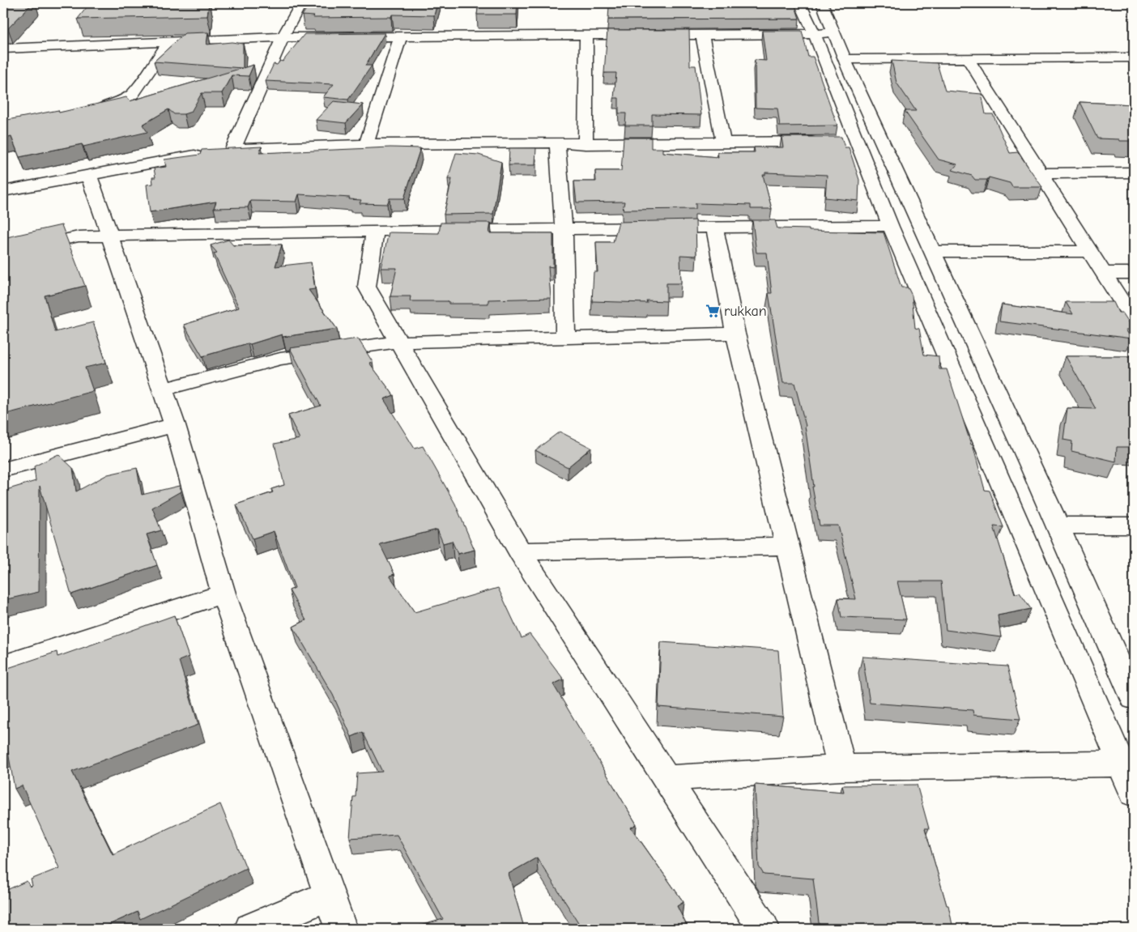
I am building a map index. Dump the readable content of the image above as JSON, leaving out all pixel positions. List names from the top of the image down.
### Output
{
  "places": {
    "supermarket": ["rukkan"]
  }
}
